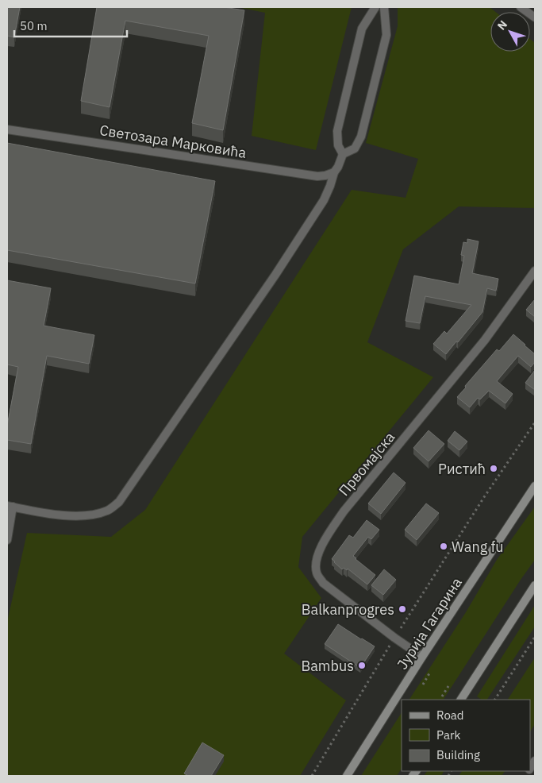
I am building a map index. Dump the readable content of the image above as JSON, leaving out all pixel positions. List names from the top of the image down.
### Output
{
  "streets": {
    "main road": ["Јурија Гагарина"],
    "street": ["Светозара Марковића", "Првомајска"]
  },
  "crossings": [
    ["Првомајска", "Јурија Гагарина"]
  ],
  "places": [
    "Ристић",
    "Wang fu",
    "Balkanprogres",
    "Bambus"
  ],
  "legend": ["Road", "Park", "Building"],
  "scale_bar": "50 m",
  "north": "top left"
}
